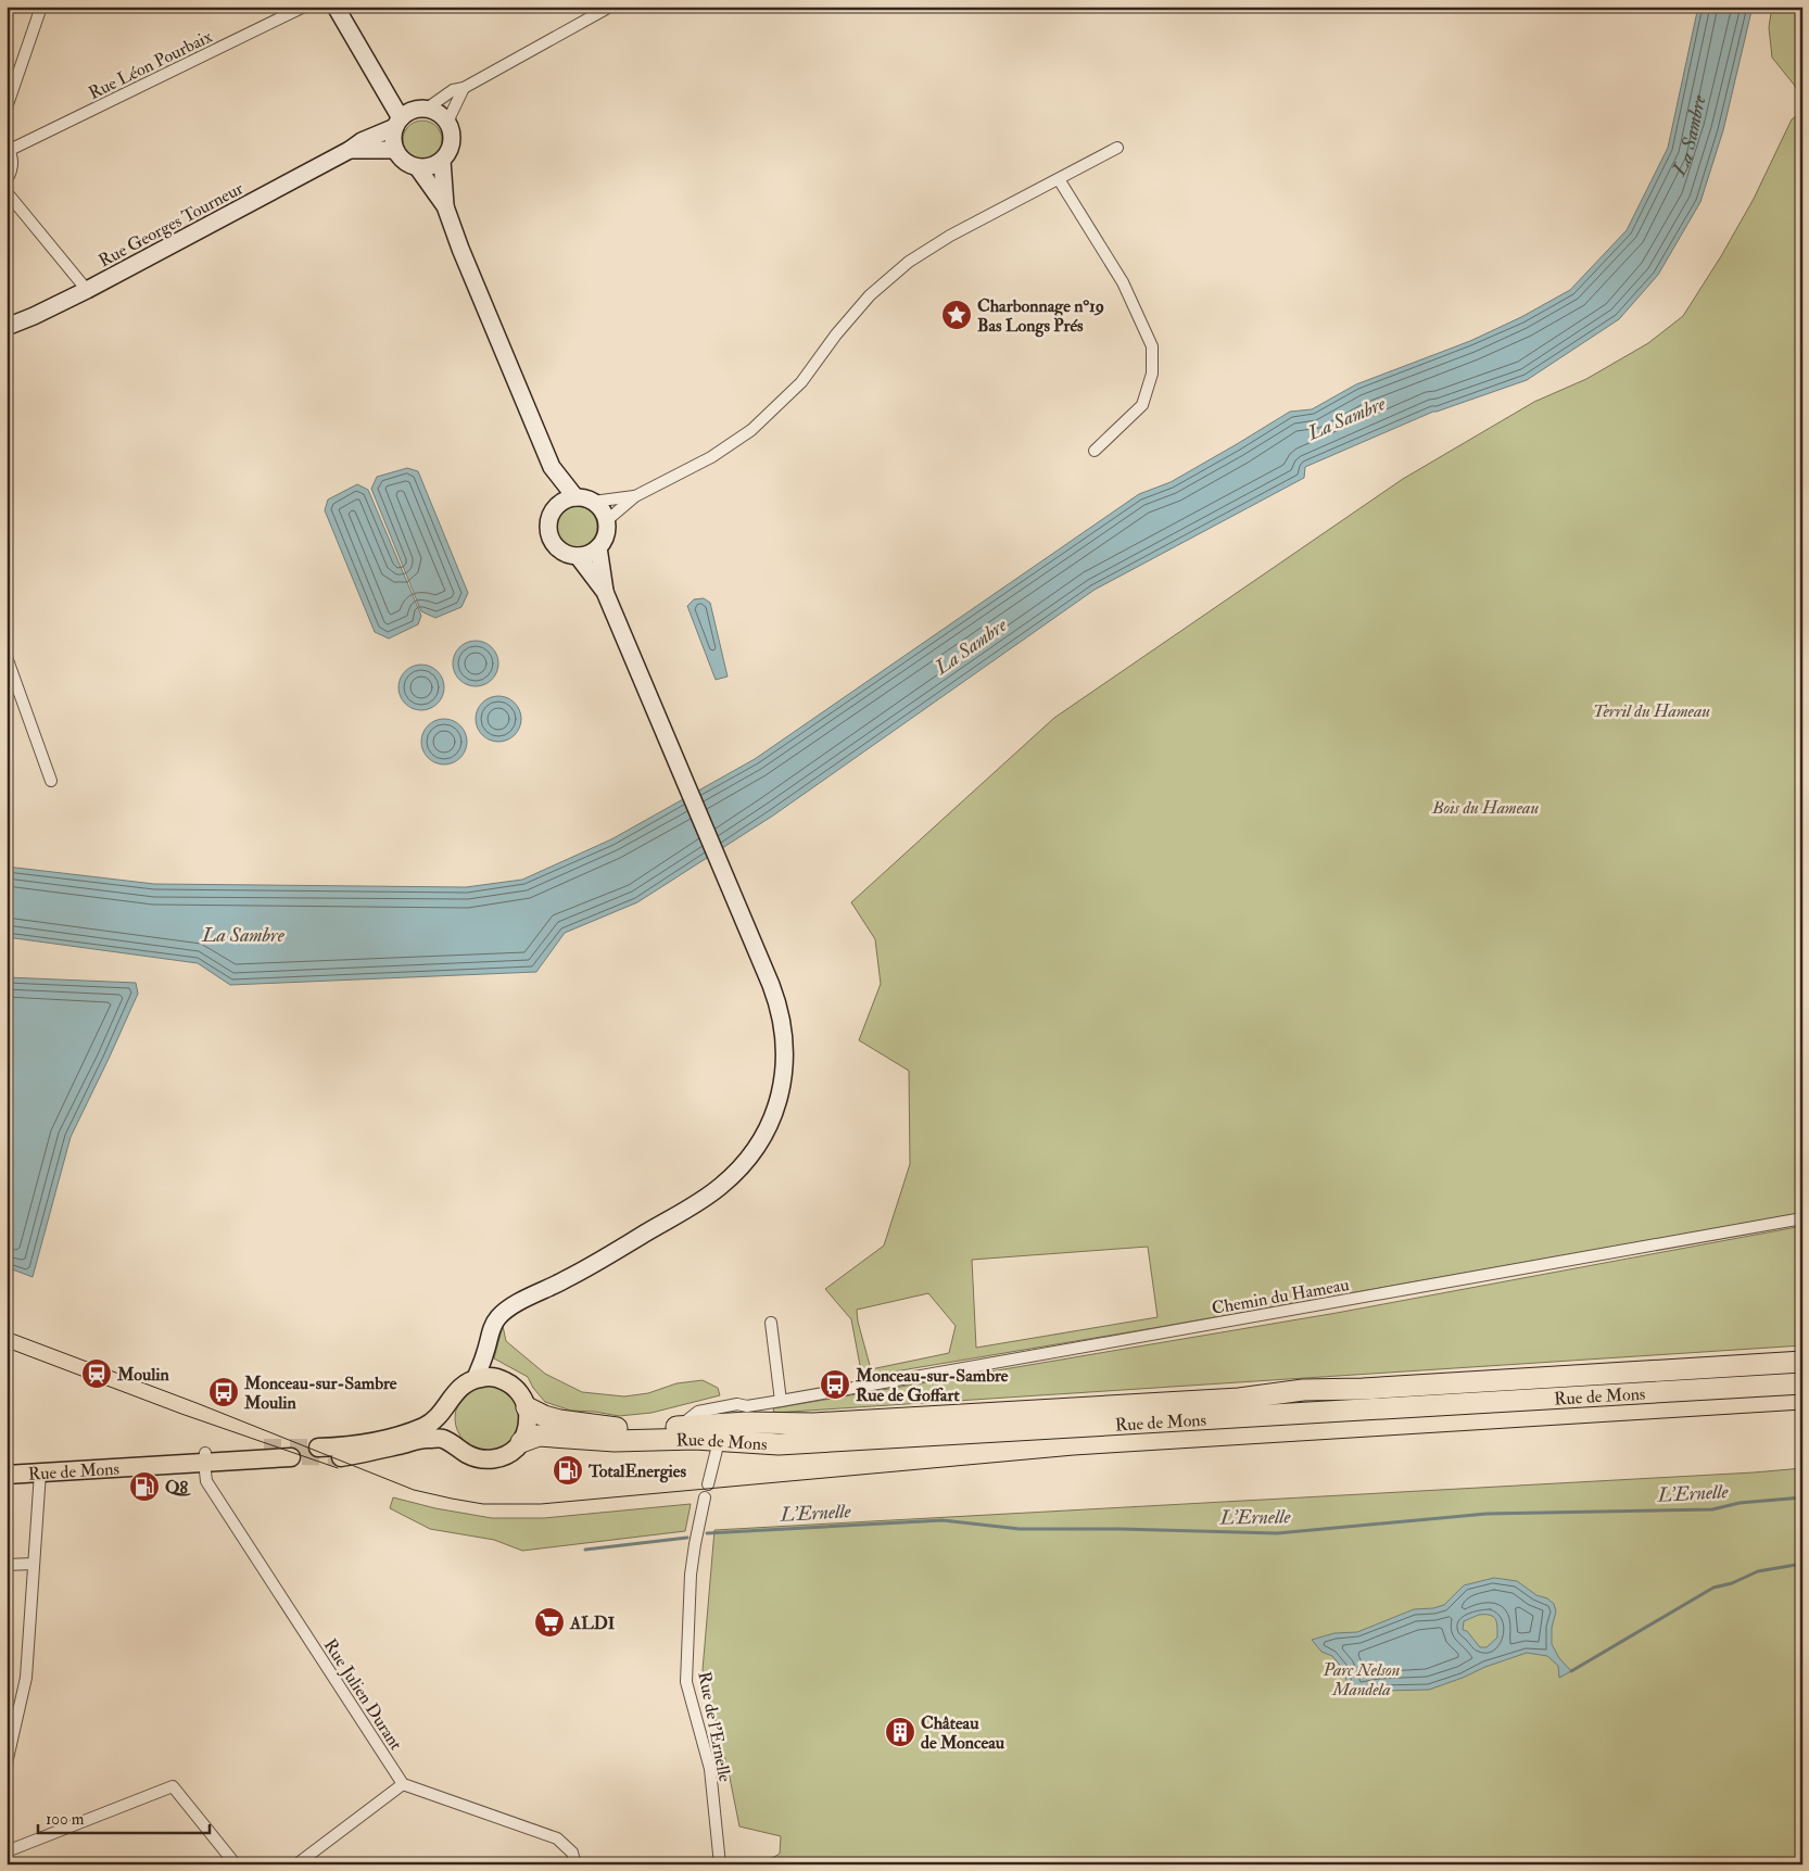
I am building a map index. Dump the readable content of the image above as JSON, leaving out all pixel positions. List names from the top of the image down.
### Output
{
  "streets": {
    "highway": ["Rue de Mons"],
    "street": [
      "Rue Léon Pourbaix",
      "Rue Georges Tourneur",
      "Chemin du Hameau",
      "Rue Julien Durant",
      "Rue de l'Ernelle"
    ]
  },
  "crossings": [
    ["Chemin du Hameau", "Rue de Mons"],
    ["Rue de Mons", "Rue Julien Durant"]
  ],
  "water": ["La Sambre", "L'Ernelle"],
  "parks": ["Terril du Hameau", "Bois du Hameau", "Parc Nelson Mandela"],
  "places": {
    "place": ["Charbonnage n°19 Bas Longs Prés"],
    "station": ["Moulin"],
    "bus stop": ["Monceau-sur-Sambre Rue de Goffart", "Monceau-sur-Sambre Moulin"],
    "fuel station": ["TotalEnergies", "Q8"],
    "supermarket": ["ALDI"],
    "building": ["Château de Monceau"]
  },
  "scale_bar": "100 m"
}
